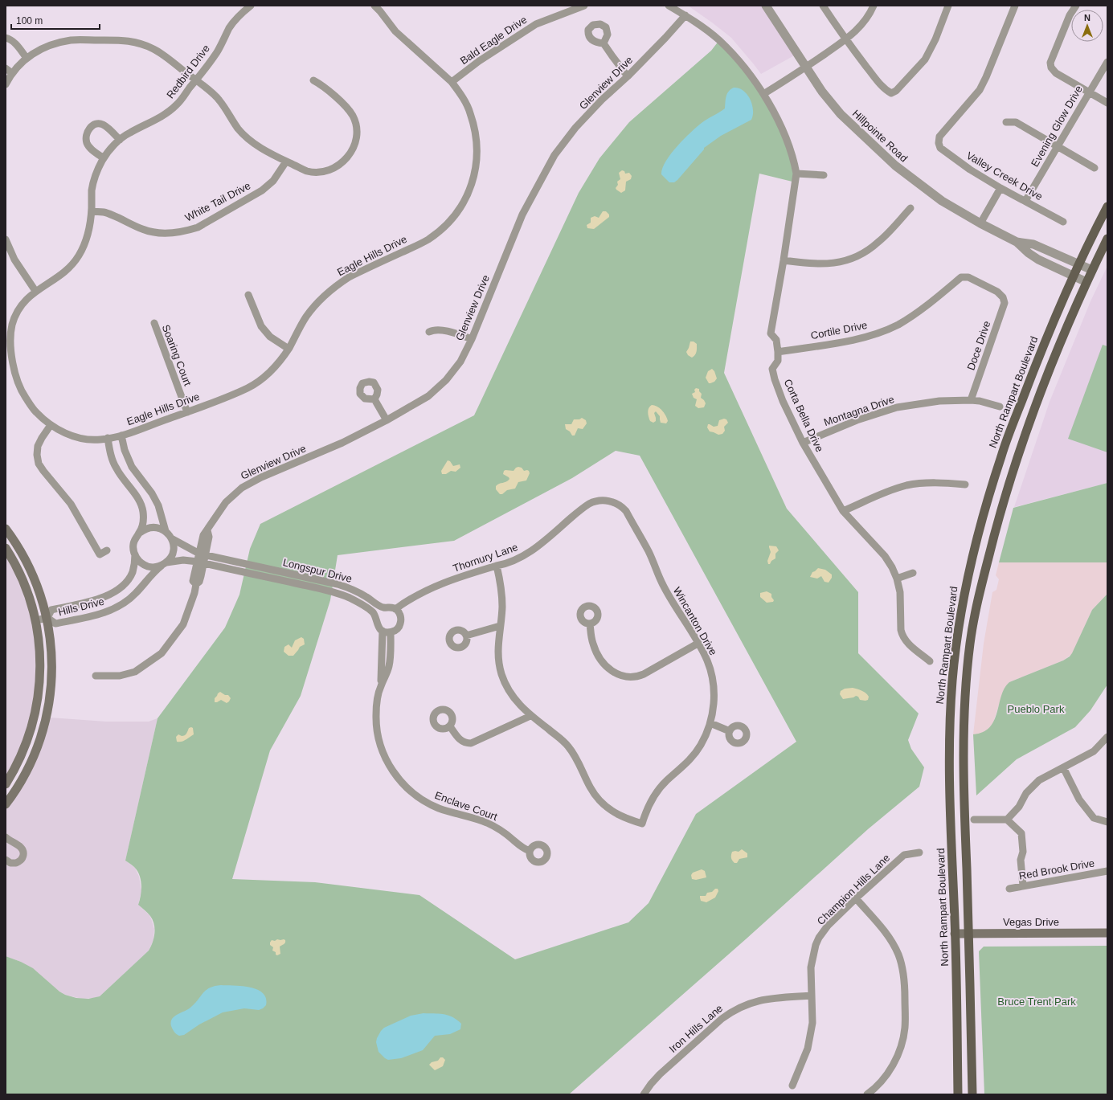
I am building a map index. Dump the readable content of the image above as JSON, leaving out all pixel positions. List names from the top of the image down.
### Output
{
  "streets": {
    "main road": ["North Rampart Boulevard", "Vegas Drive"],
    "street": [
      "Bald Eagle Drive",
      "Redbird Drive",
      "Glenview Drive",
      "Evening Glow Drive",
      "Hillpointe Road",
      "Valley Creek Drive",
      "White Tail Drive",
      "Eagle Hills Drive",
      "Cortile Drive",
      "Doce Drive",
      "Soaring Court",
      "Montagna Drive",
      "Corta Bella Drive",
      "Thornury Lane",
      "Longspur Drive",
      "Hills Drive",
      "Wincanton Drive",
      "Enclave Court",
      "Red Brook Drive",
      "Champion Hills Lane",
      "Iron Hills Lane"
    ]
  },
  "crossings": [
    ["Bald Eagle Drive", "Eagle Hills Drive"],
    ["Redbird Drive", "White Tail Drive"],
    ["Redbird Drive", "Eagle Hills Drive"],
    ["Glenview Drive", "Longspur Drive"],
    ["Evening Glow Drive", "Valley Creek Drive"],
    ["Hillpointe Road", "North Rampart Boulevard"],
    ["Eagle Hills Drive", "Soaring Court"],
    ["Eagle Hills Drive", "Hills Drive"],
    ["Cortile Drive", "Doce Drive"],
    ["Cortile Drive", "Corta Bella Drive"],
    ["Doce Drive", "Montagna Drive"],
    ["North Rampart Boulevard", "Vegas Drive"],
    ["Montagna Drive", "Corta Bella Drive"],
    ["Thornury Lane", "Longspur Drive"],
    ["Thornury Lane", "Wincanton Drive"],
    ["Longspur Drive", "Hills Drive"],
    ["Longspur Drive", "Enclave Court"],
    ["Champion Hills Lane", "Iron Hills Lane"]
  ],
  "parks": ["Pueblo Park", "Bruce Trent Park"],
  "scale_bar": "100 m",
  "north": "top"
}
